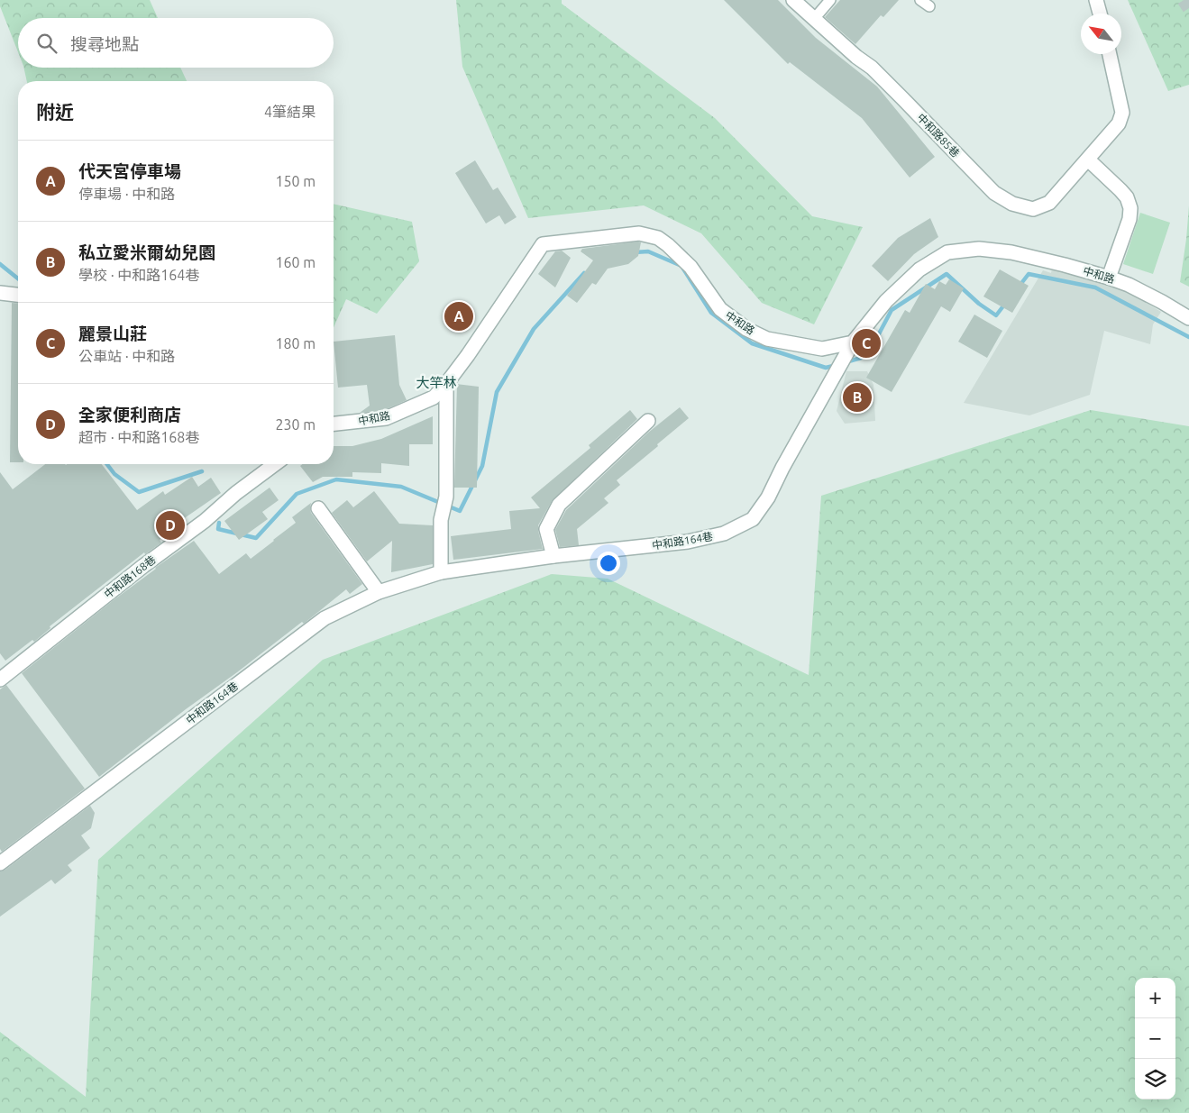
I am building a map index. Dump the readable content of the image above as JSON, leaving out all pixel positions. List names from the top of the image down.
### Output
{
  "streets": {
    "street": [
      "中和路85巷",
      "中和路",
      "中和路164巷",
      "中和路168巷"
    ]
  },
  "crossings": [
    ["中和路", "中和路164巷"]
  ],
  "districts": ["大竿林"],
  "north": "top left",
  "page": {
    "search": "搜尋地點",
    "heading": ["附近", "4筆結果"],
    "list": [
      {
        "mark": "A",
        "name": "代天宮停車場",
        "note": "停車場 · 中和路",
        "value": "150 m"
      },
      {
        "mark": "B",
        "name": "私立愛米爾幼兒園",
        "note": "學校 · 中和路164巷",
        "value": "160 m"
      },
      {
        "mark": "C",
        "name": "麗景山莊",
        "note": "公車站 · 中和路",
        "value": "180 m"
      },
      {
        "mark": "D",
        "name": "全家便利商店",
        "note": "超市 · 中和路168巷",
        "value": "230 m"
      }
    ],
    "pins": [
      "A",
      "C",
      "B",
      "D"
    ],
    "map_buttons": ["+", "−"]
  }
}
